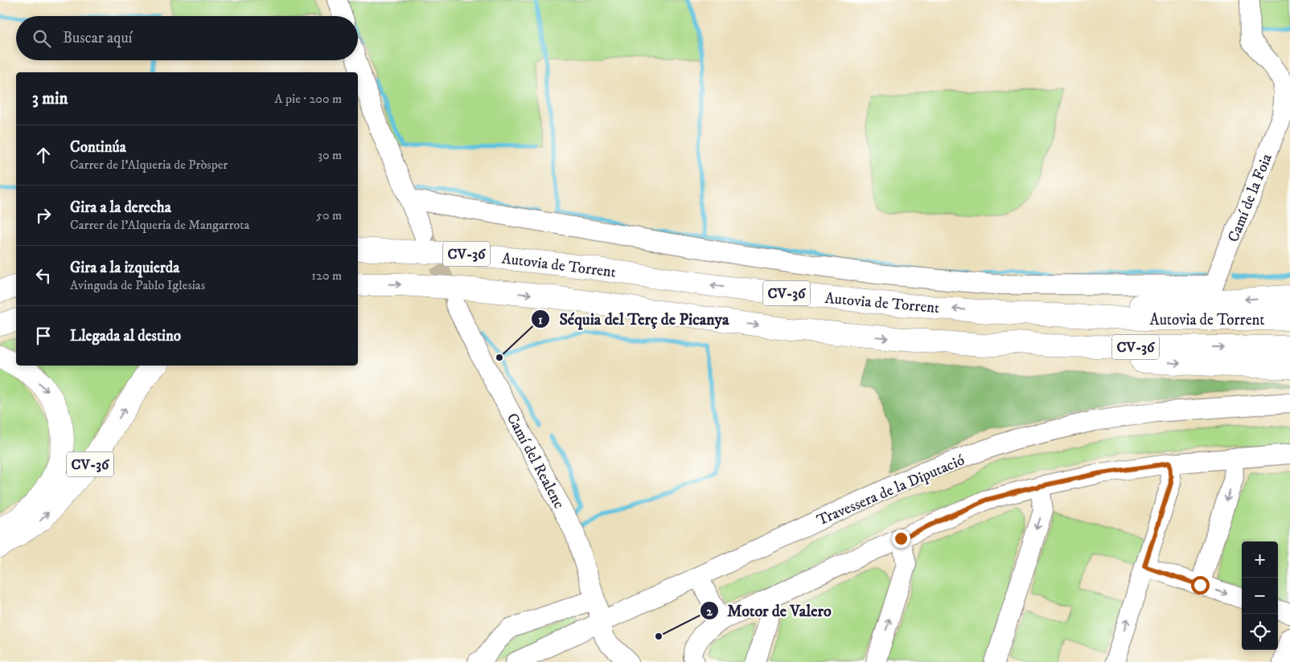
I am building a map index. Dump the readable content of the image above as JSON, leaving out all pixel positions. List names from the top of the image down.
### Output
{
  "streets": {
    "highway": ["CV-36", "Autovia de Torrent"],
    "street": ["Camí de la Foia", "Camí del Realenc", "Travessera de la Diputació"]
  },
  "crossings": [
    ["Camí del Realenc", "Travessera de la Diputació"]
  ],
  "places": ["Séquia del Terç de Picanya", "Motor de Valero"],
  "page": {
    "search": "Buscar aquí",
    "heading": ["3 min", "A pie · 200 m"],
    "list": [
      ["Continúa", "Carrer de l'Alqueria de Pròsper", "30 m"],
      ["Gira a la derecha", "Carrer de l'Alqueria de Mangarrota", "50 m"],
      ["Gira a la izquierda", "Avinguda de Pablo Iglesias", "120 m"],
      "Llegada al destino"
    ],
    "map_buttons": ["+", "−"]
  }
}
